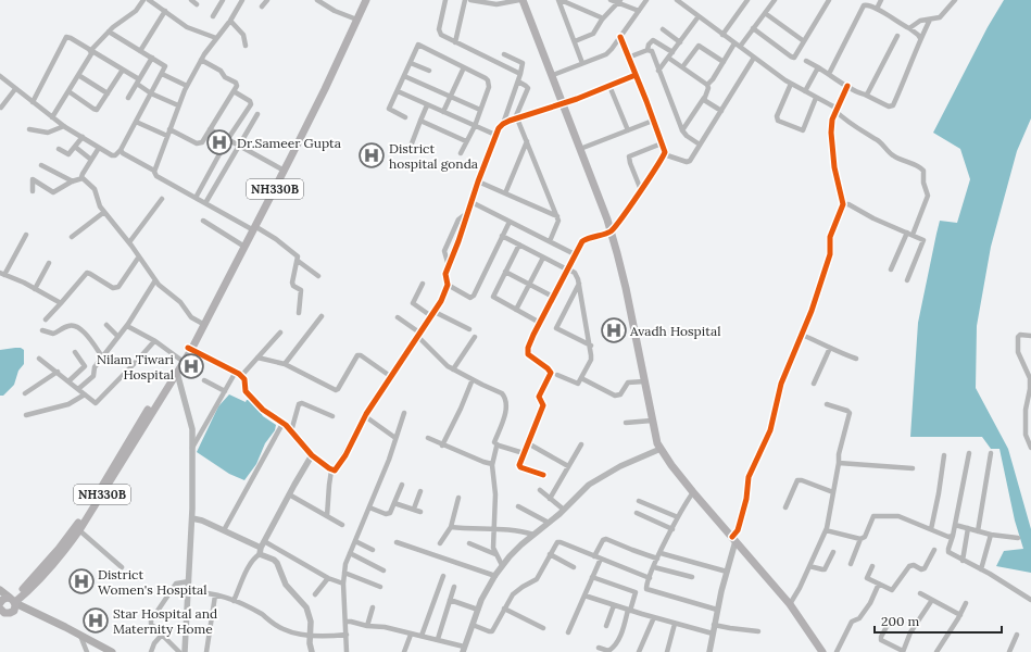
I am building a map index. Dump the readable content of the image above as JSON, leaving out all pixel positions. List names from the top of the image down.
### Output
{
  "streets": {
    "highway": ["NH330B"]
  },
  "places": {
    "hospital": [
      "Dr.Sameer Gupta",
      "District hospital gonda",
      "Avadh Hospital",
      "Nilam Tiwari Hospital",
      "District Women's Hospital",
      "Star Hospital and Maternity Home"
    ]
  },
  "scale_bar": "200 m"
}
